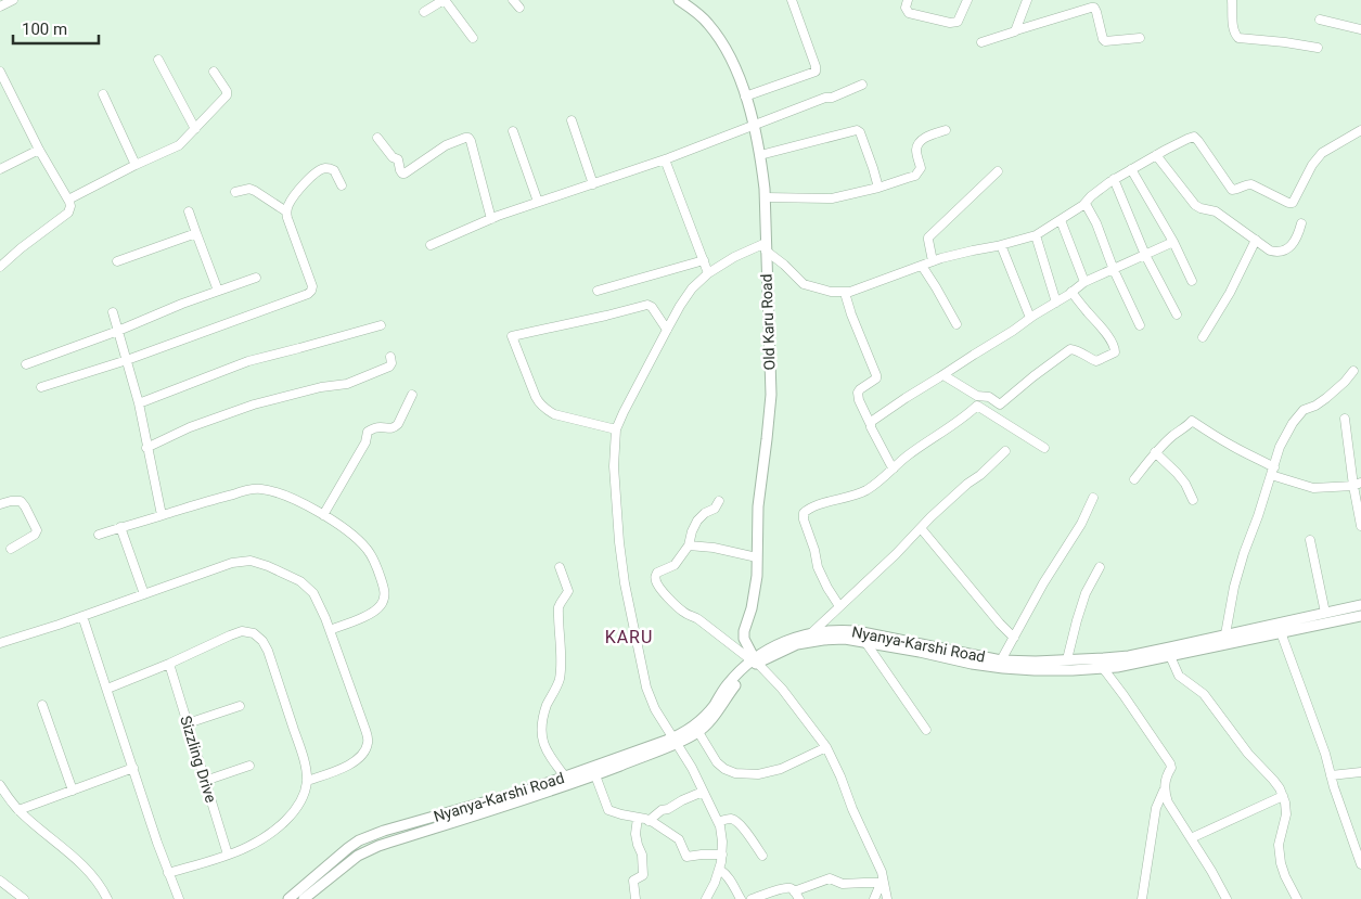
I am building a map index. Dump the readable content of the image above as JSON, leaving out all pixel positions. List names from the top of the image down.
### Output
{
  "streets": {
    "main road": ["Old Karu Road", "Nyanya-Karshi Road"],
    "street": ["Sizzling Drive"]
  },
  "crossings": [
    ["Old Karu Road", "Nyanya-Karshi Road"]
  ],
  "districts": ["KARU"],
  "scale_bar": "100 m"
}
